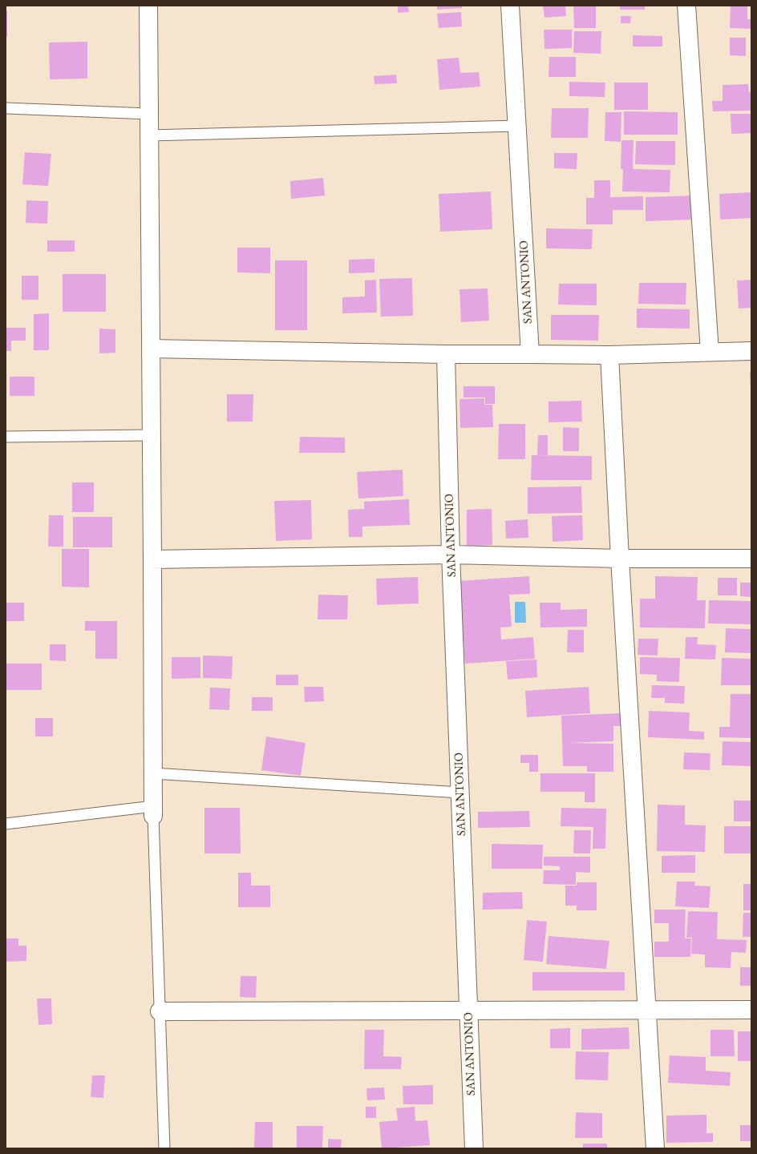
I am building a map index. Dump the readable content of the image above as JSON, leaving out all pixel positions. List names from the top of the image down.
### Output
{
  "streets": {
    "street": ["SAN ANTONIO"]
  }
}
